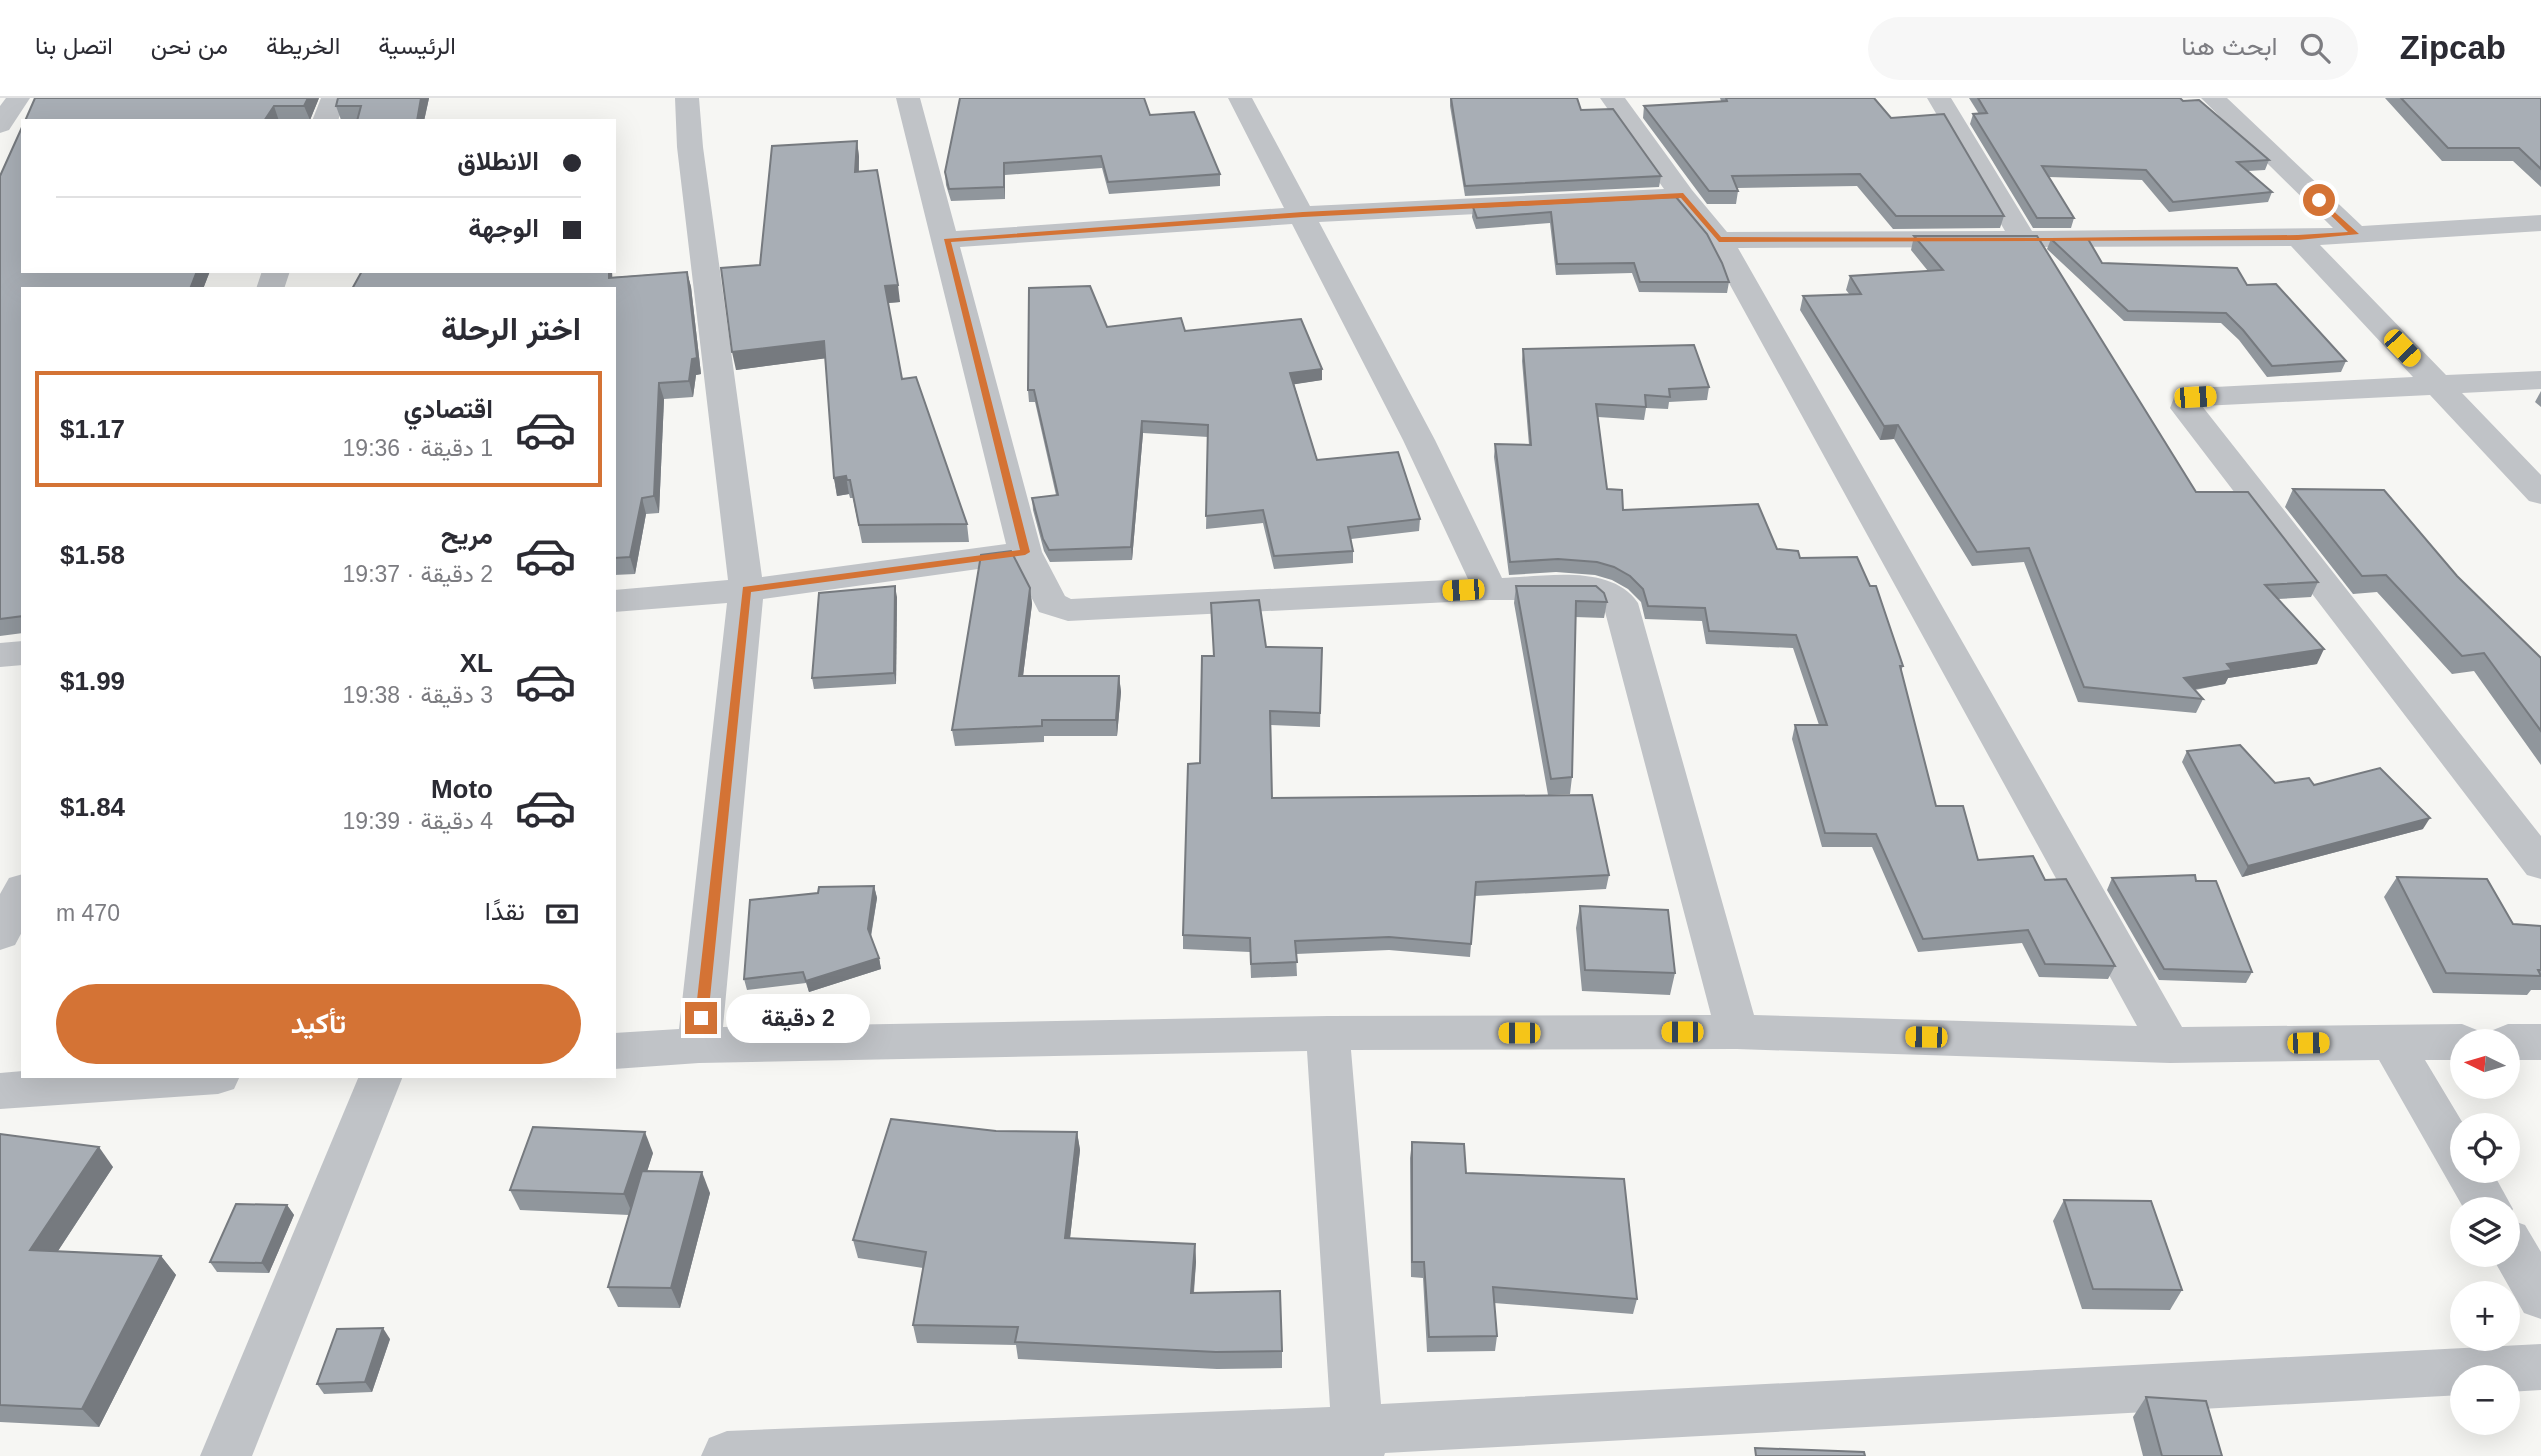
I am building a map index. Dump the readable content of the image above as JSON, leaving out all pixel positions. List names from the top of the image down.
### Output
{
  "north": "left",
  "page": {
    "header": "Zipcab",
    "search": "ابحث هنا",
    "nav": [
      "الرئيسية",
      "الخريطة",
      "من نحن",
      "اتصل بنا"
    ],
    "banner": ["الانطلاق", "الوجهة"],
    "heading": "اختر الرحلة",
    "list": [
      {
        "name": "اقتصادي",
        "note": "1 دقيقة · 19:36",
        "value": "$1.17"
      },
      {
        "name": "مريح",
        "note": "2 دقيقة · 19:37",
        "value": "$1.58"
      },
      {
        "name": "XL",
        "note": "3 دقيقة · 19:38",
        "value": "$1.99"
      },
      {
        "name": "Moto",
        "note": "4 دقيقة · 19:39",
        "value": "$1.84"
      }
    ],
    "pay": ["نقدًا", "470 m"],
    "buttons": "تأكيد",
    "bubble": "2 دقيقة",
    "map_buttons": ["+", "−"]
  }
}
